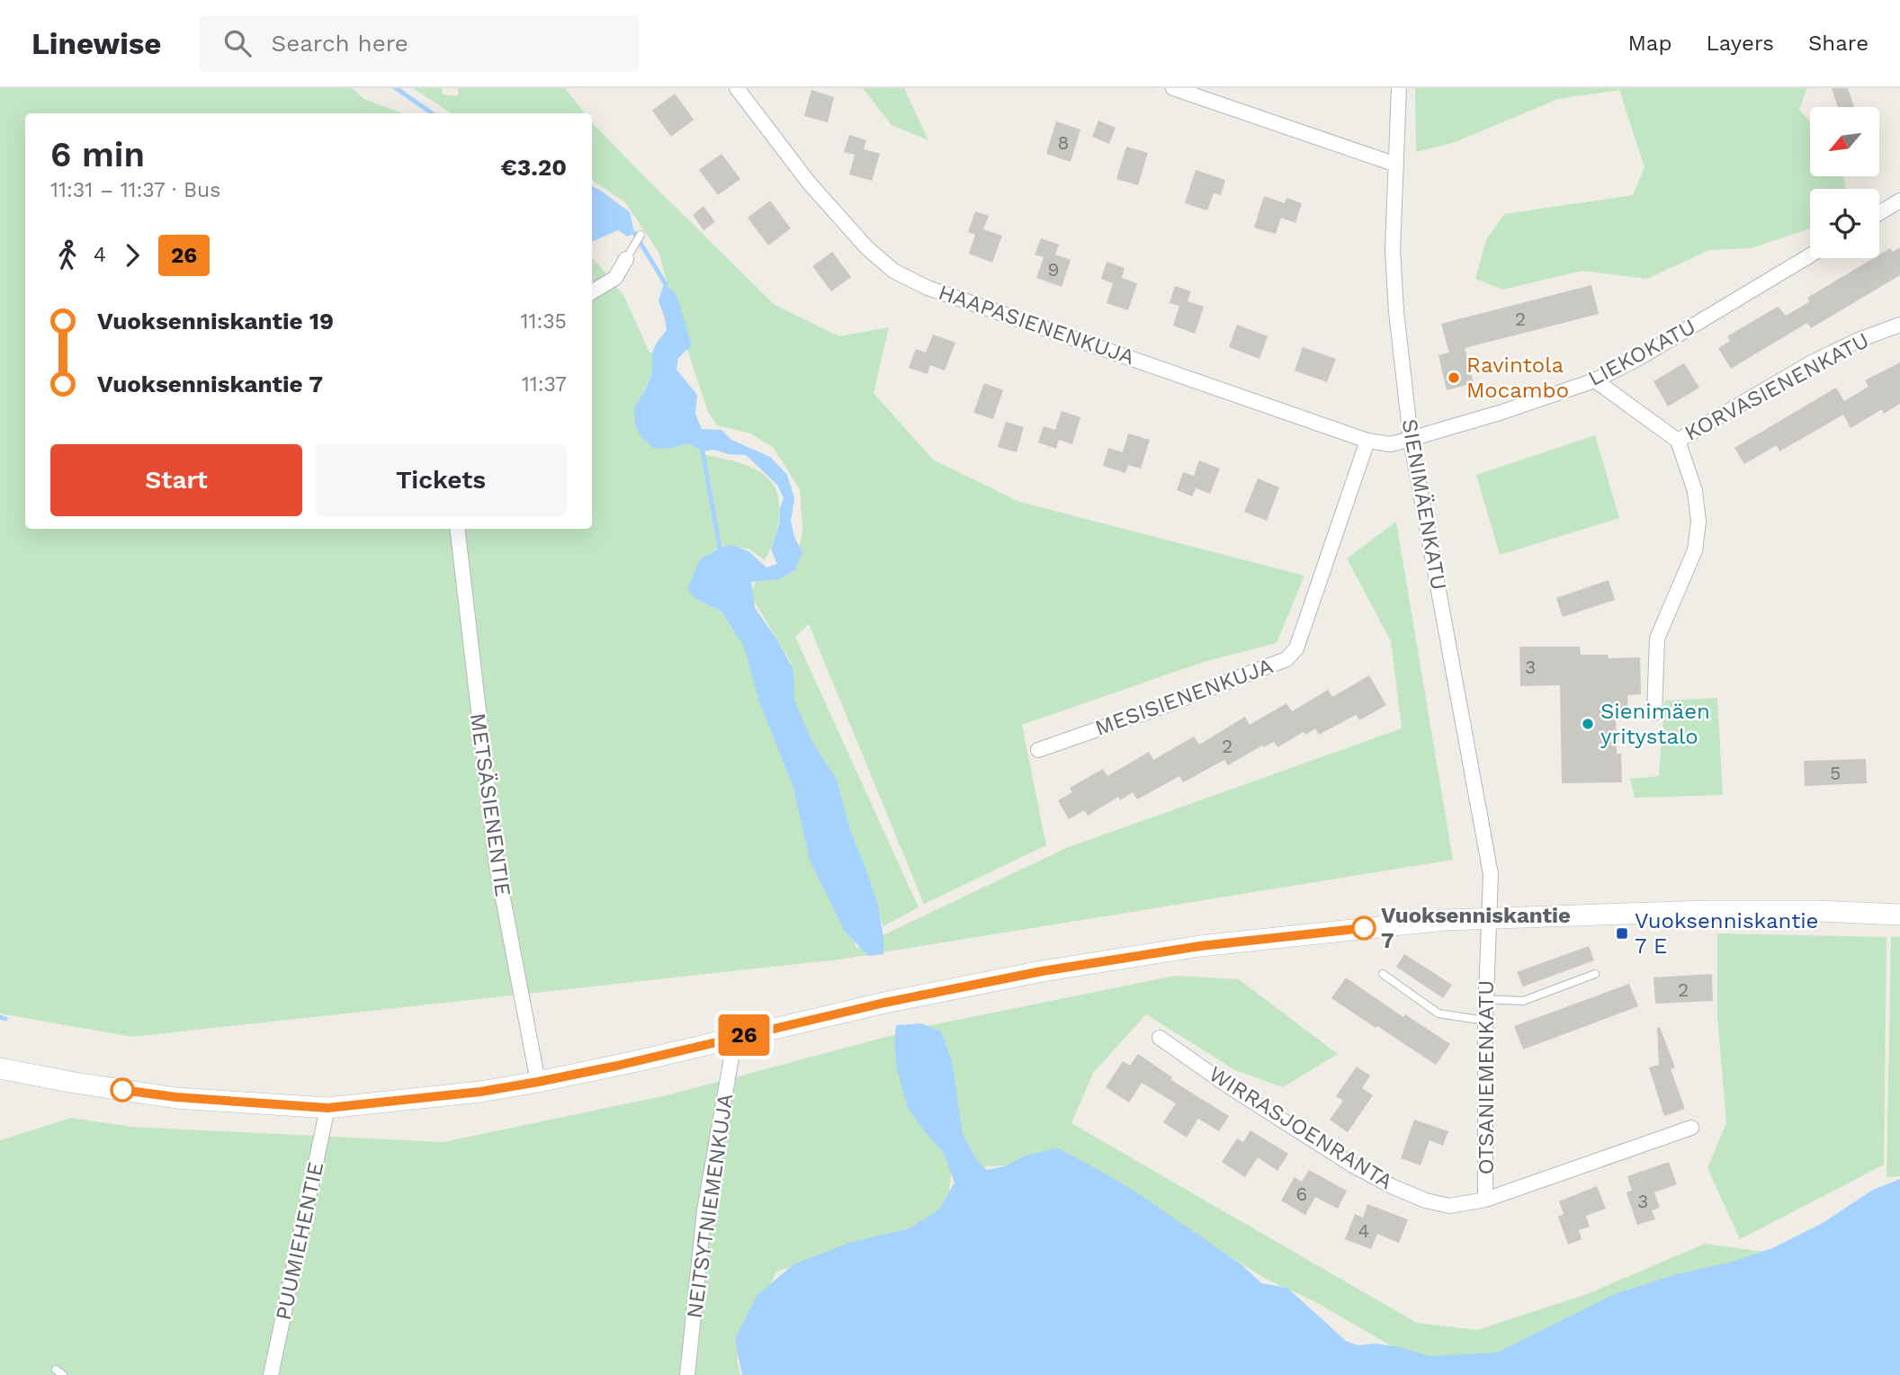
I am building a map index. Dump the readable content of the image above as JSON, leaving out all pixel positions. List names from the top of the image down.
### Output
{
  "streets": {
    "street": [
      "HAAPASIENENKUJA",
      "LIEKOKATU",
      "KORVASIENENKATU",
      "SIENIMÄENKATU",
      "MESISIENENKUJA",
      "METSÄSIENENTIE",
      "OTSANIEMENKATU",
      "WIRRASJOENRANTA",
      "NEITSYTNIEMENKUJA",
      "PUUMIEHENTIE"
    ]
  },
  "crossings": [
    ["HAAPASIENENKUJA", "LIEKOKATU"],
    ["HAAPASIENENKUJA", "SIENIMÄENKATU"],
    ["HAAPASIENENKUJA", "MESISIENENKUJA"],
    ["LIEKOKATU", "KORVASIENENKATU"],
    ["LIEKOKATU", "SIENIMÄENKATU"],
    ["SIENIMÄENKATU", "OTSANIEMENKATU"],
    ["OTSANIEMENKATU", "WIRRASJOENRANTA"]
  ],
  "places": {
    "other": ["Ravintola Mocambo", "Sienimäen yritystalo", "Vuoksenniskantie 7"],
    "transit": ["Vuoksenniskantie 7 E"]
  },
  "lines": ["bus line 26"],
  "house_numbers": [
    "8",
    "9",
    "2",
    "3",
    "2",
    "5",
    "2",
    "6",
    "3",
    "4"
  ],
  "north": "bottom left",
  "page": {
    "header": "Linewise",
    "search": "Search here",
    "nav": ["Map", "Layers", "Share"],
    "on_map": "26",
    "heading": ["6 min", "11:31 – 11:37 · Bus", "€3.20"],
    "legs": ["4", "26"],
    "list": [
      {
        "name": "Vuoksenniskantie 19",
        "value": "11:35"
      },
      {
        "name": "Vuoksenniskantie 7",
        "value": "11:37"
      }
    ],
    "buttons": ["Start", "Tickets"]
  }
}
